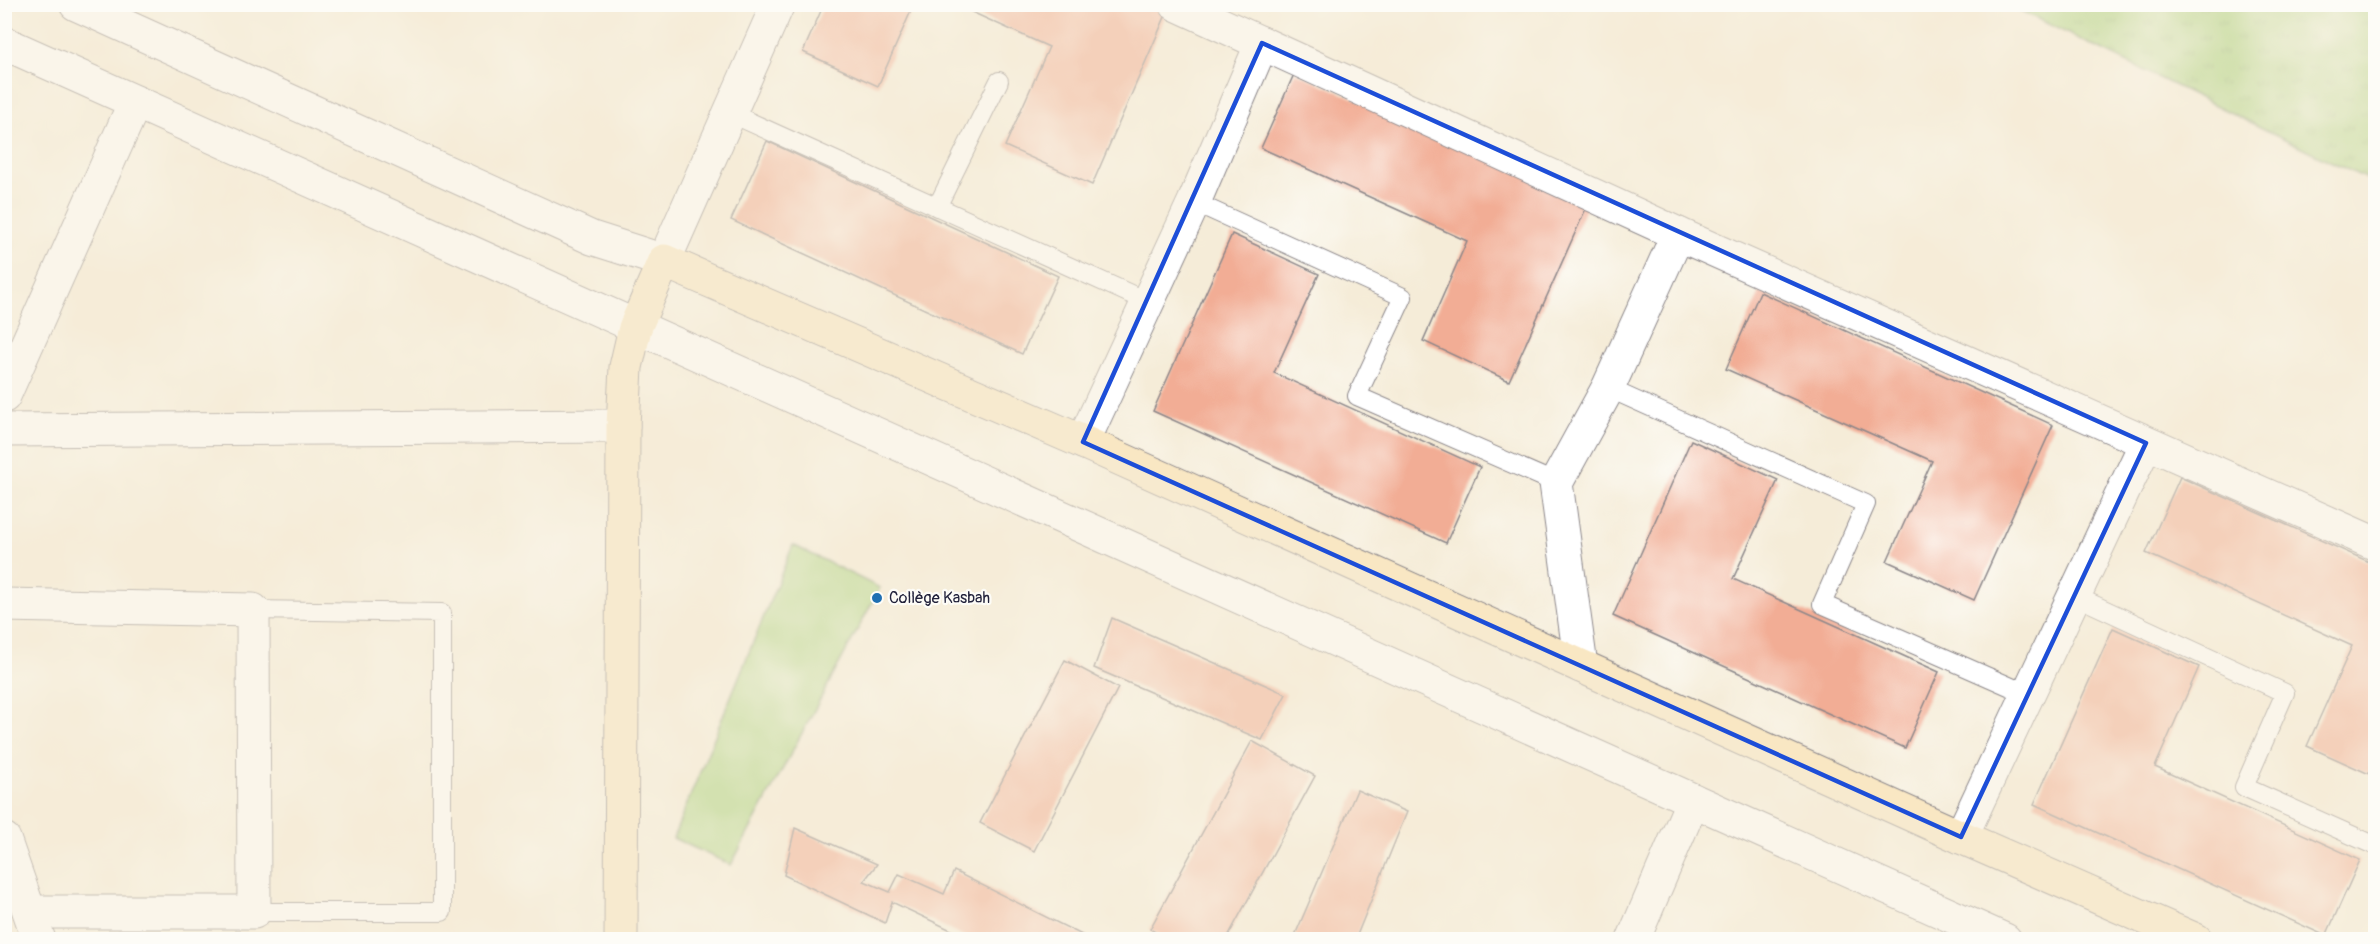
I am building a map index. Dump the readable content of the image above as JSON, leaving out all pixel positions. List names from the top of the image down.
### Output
{
  "places": ["Collège Kasbah"]
}
